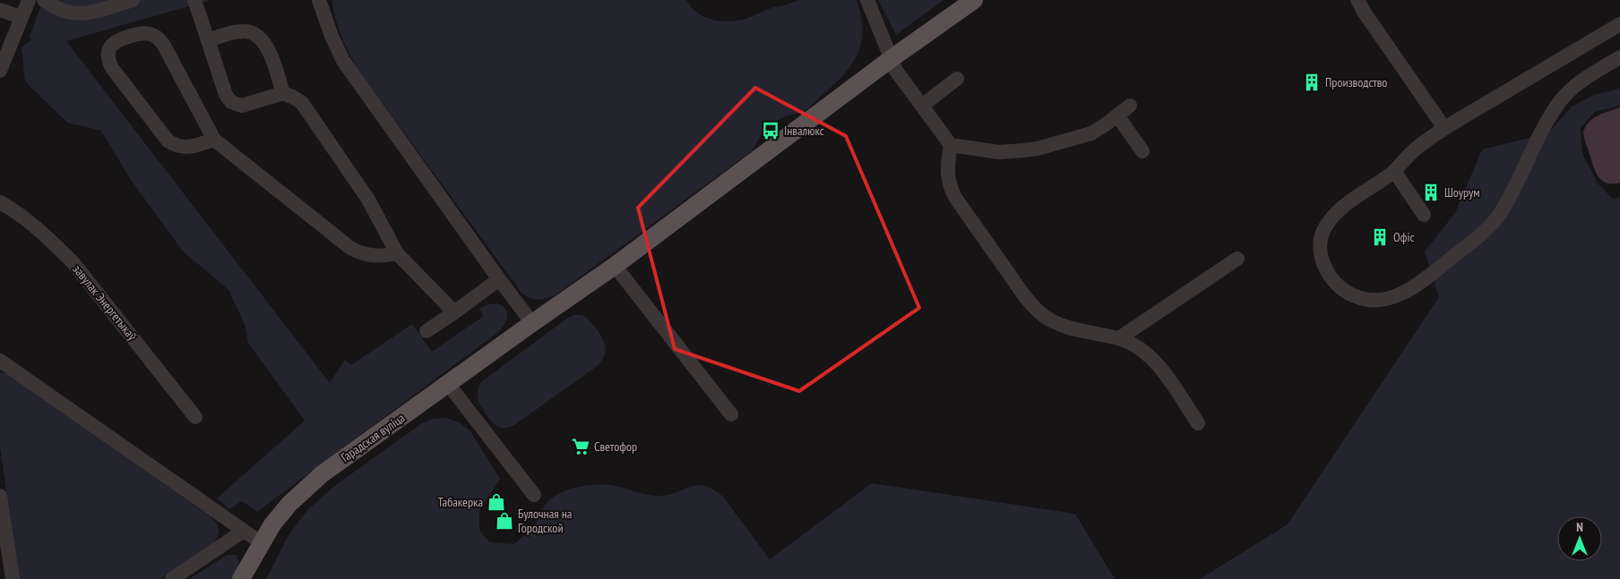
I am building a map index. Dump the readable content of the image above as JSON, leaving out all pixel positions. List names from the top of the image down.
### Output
{
  "streets": {
    "main road": ["Гарадская вуліца"],
    "street": ["завулак Энергетыкаў"]
  },
  "places": {
    "building": ["Производство", "Шоурум", "Офіс"],
    "bus stop": ["Інвалюкс"],
    "supermarket": ["Светофор"],
    "shop": ["Табакерка", "Булочная на Городской"]
  },
  "north": "top"
}
